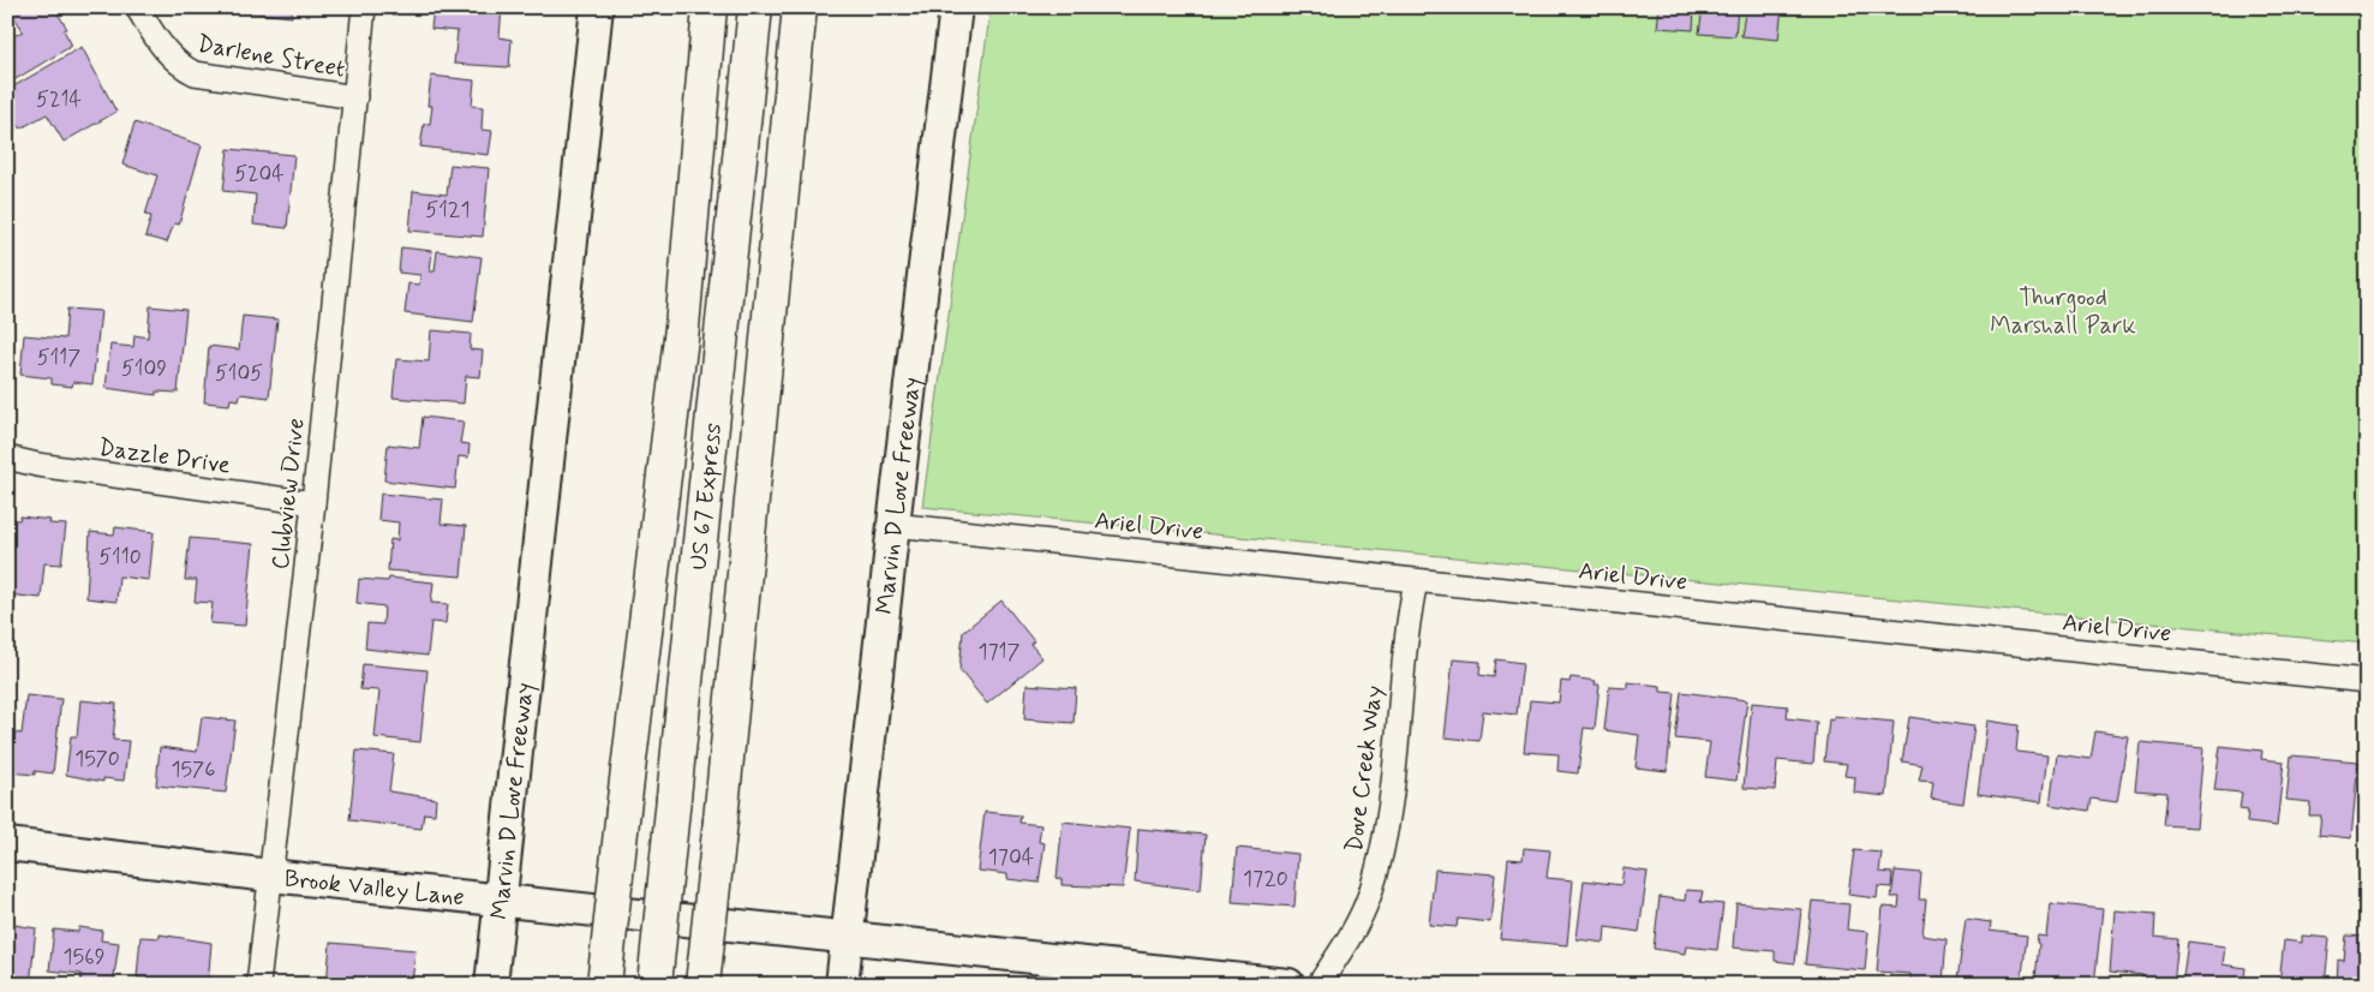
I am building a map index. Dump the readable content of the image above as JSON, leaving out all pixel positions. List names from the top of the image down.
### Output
{
  "streets": {
    "highway": ["US 67 Express"],
    "main road": ["Marvin D Love Freeway", "Brook Valley Lane"],
    "street": [
      "Darlene Street",
      "Dazzle Drive",
      "Clubview Drive",
      "Ariel Drive",
      "Dove Creek Way"
    ]
  },
  "crossings": [
    ["Darlene Street", "Clubview Drive"],
    ["Dazzle Drive", "Clubview Drive"],
    ["Clubview Drive", "Brook Valley Lane"],
    ["Marvin D Love Freeway", "Ariel Drive"],
    ["Marvin D Love Freeway", "Brook Valley Lane"],
    ["Ariel Drive", "Dove Creek Way"]
  ],
  "parks": ["Thurgood Marshall Park"],
  "house_numbers": [
    "5214",
    "5204",
    "5121",
    "5117",
    "5109",
    "5105",
    "5110",
    "1717",
    "1570",
    "1576",
    "1704",
    "1720",
    "1569"
  ]
}
